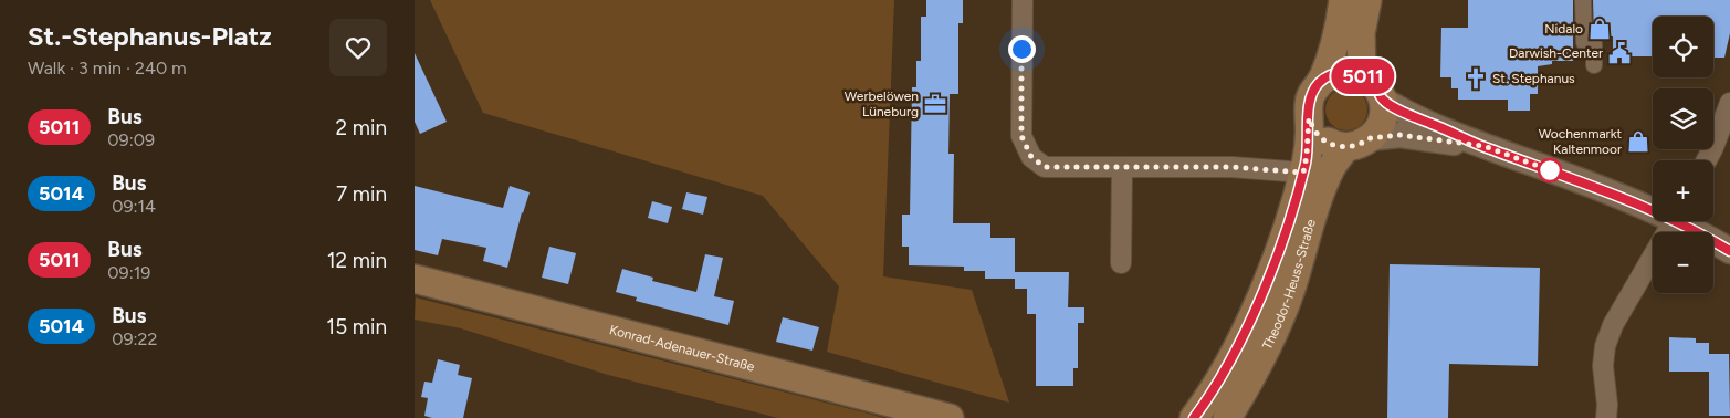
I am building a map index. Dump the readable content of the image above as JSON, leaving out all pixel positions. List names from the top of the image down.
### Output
{
  "streets": {
    "main road": ["Theodor-Heuss-Straße", "Konrad-Adenauer-Straße"]
  },
  "places": {
    "shop": ["Nidalo", "Wochenmarkt Kaltenmoor"],
    "public building": ["Darwish-Center"],
    "church": ["St. Stephanus"],
    "office": ["Werbelöwen Lüneburg"]
  },
  "lines": ["bus line 5011"],
  "page": {
    "heading": ["St.-Stephanus-Platz", "Walk · 3 min · 240 m"],
    "on_map": "5011",
    "map_buttons": ["+", "−"],
    "list": [
      {
        "mark": "5011",
        "name": "Bus",
        "note": "09:09",
        "value": "2 min"
      },
      {
        "mark": "5014",
        "name": "Bus",
        "note": "09:14",
        "value": "7 min"
      },
      {
        "mark": "5011",
        "name": "Bus",
        "note": "09:19",
        "value": "12 min"
      },
      {
        "mark": "5014",
        "name": "Bus",
        "note": "09:22",
        "value": "15 min"
      }
    ]
  }
}
